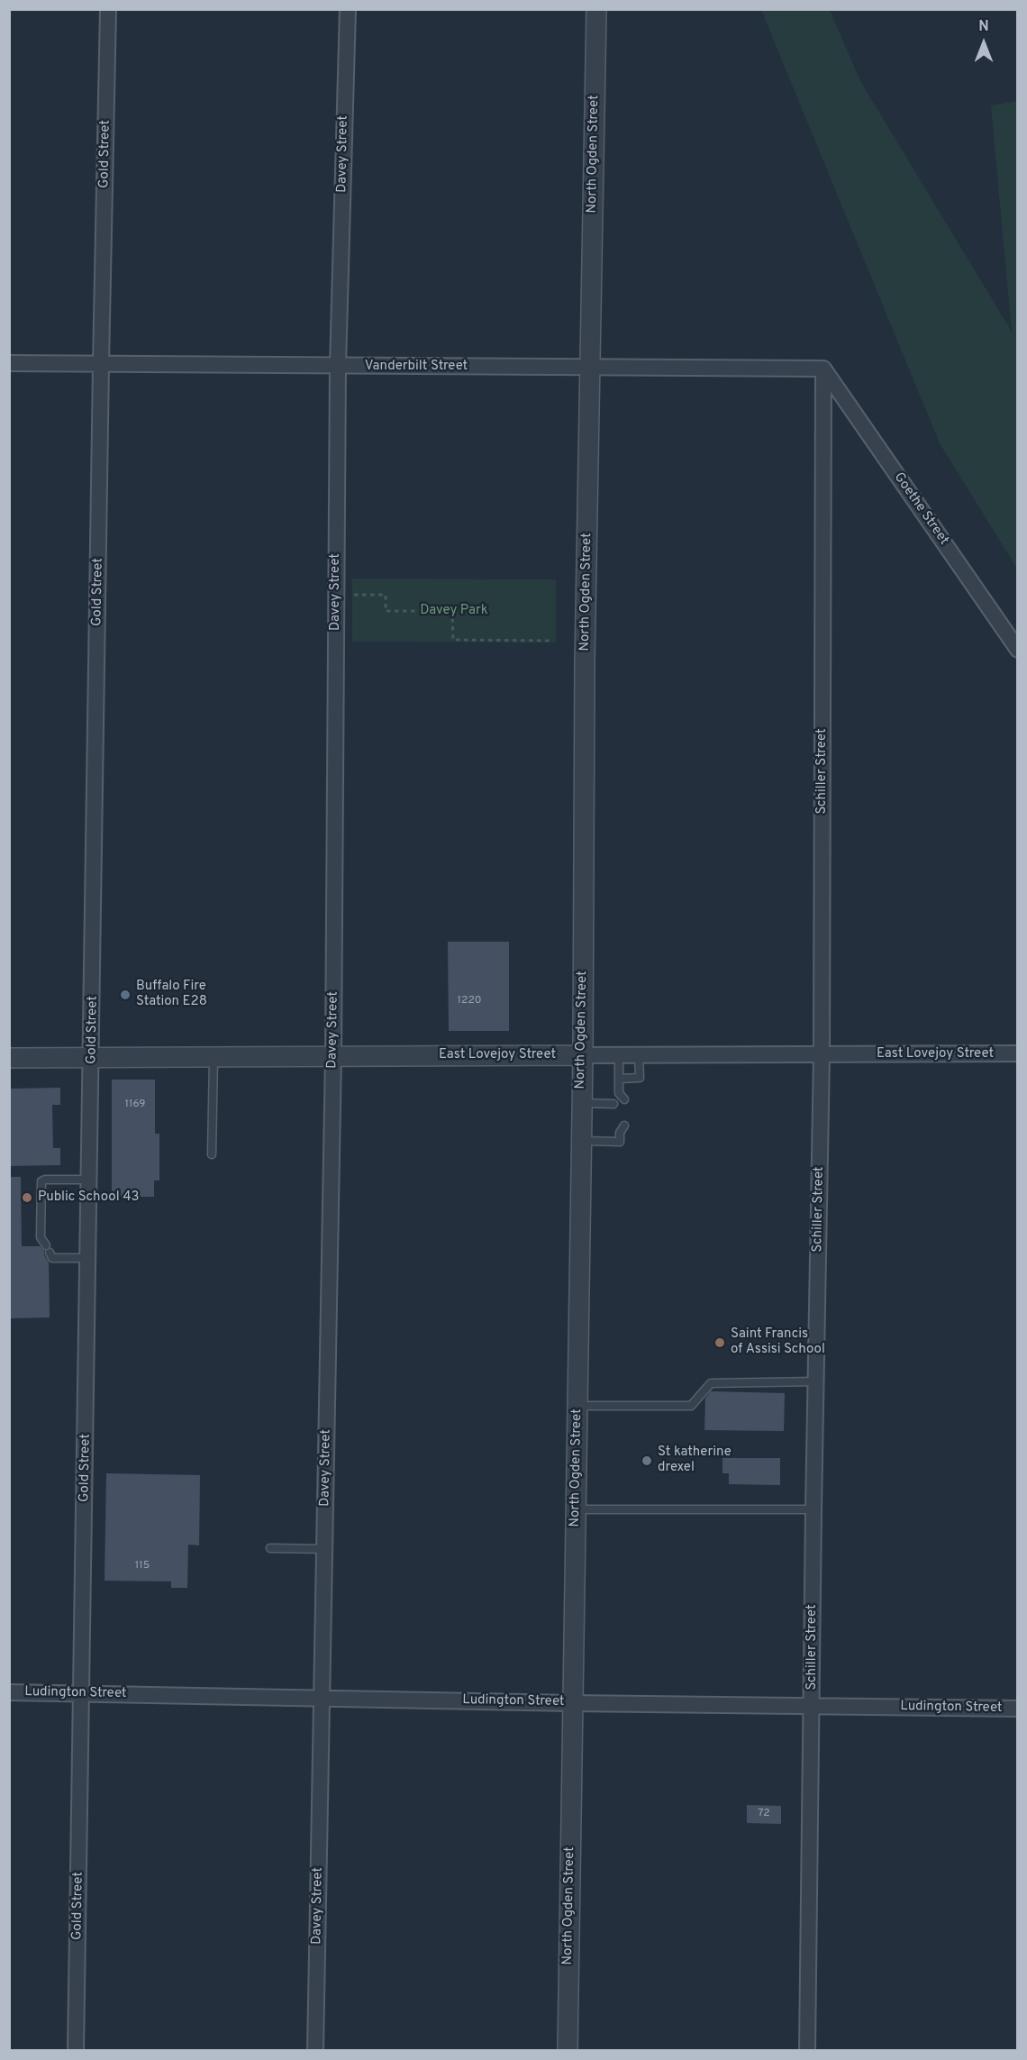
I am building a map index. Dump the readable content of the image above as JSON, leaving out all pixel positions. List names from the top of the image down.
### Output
{
  "streets": {
    "street": [
      "Gold Street",
      "Davey Street",
      "North Ogden Street",
      "Vanderbilt Street",
      "Goethe Street",
      "Schiller Street",
      "East Lovejoy Street",
      "Ludington Street"
    ]
  },
  "crossings": [
    ["Gold Street", "Vanderbilt Street"],
    ["Gold Street", "East Lovejoy Street"],
    ["Gold Street", "Ludington Street"],
    ["Davey Street", "Vanderbilt Street"],
    ["Davey Street", "East Lovejoy Street"],
    ["Davey Street", "Ludington Street"],
    ["North Ogden Street", "Vanderbilt Street"],
    ["North Ogden Street", "East Lovejoy Street"],
    ["North Ogden Street", "Ludington Street"],
    ["Vanderbilt Street", "Goethe Street"],
    ["Vanderbilt Street", "Schiller Street"],
    ["Goethe Street", "Schiller Street"],
    ["Schiller Street", "East Lovejoy Street"],
    ["Schiller Street", "Ludington Street"]
  ],
  "parks": ["Davey Park"],
  "places": [
    "Buffalo Fire Station E28",
    "Public School 43",
    "Saint Francis of Assisi School",
    "St katherine drexel"
  ],
  "house_numbers": [
    "1220",
    "1169",
    "115",
    "72"
  ],
  "north": "top"
}
